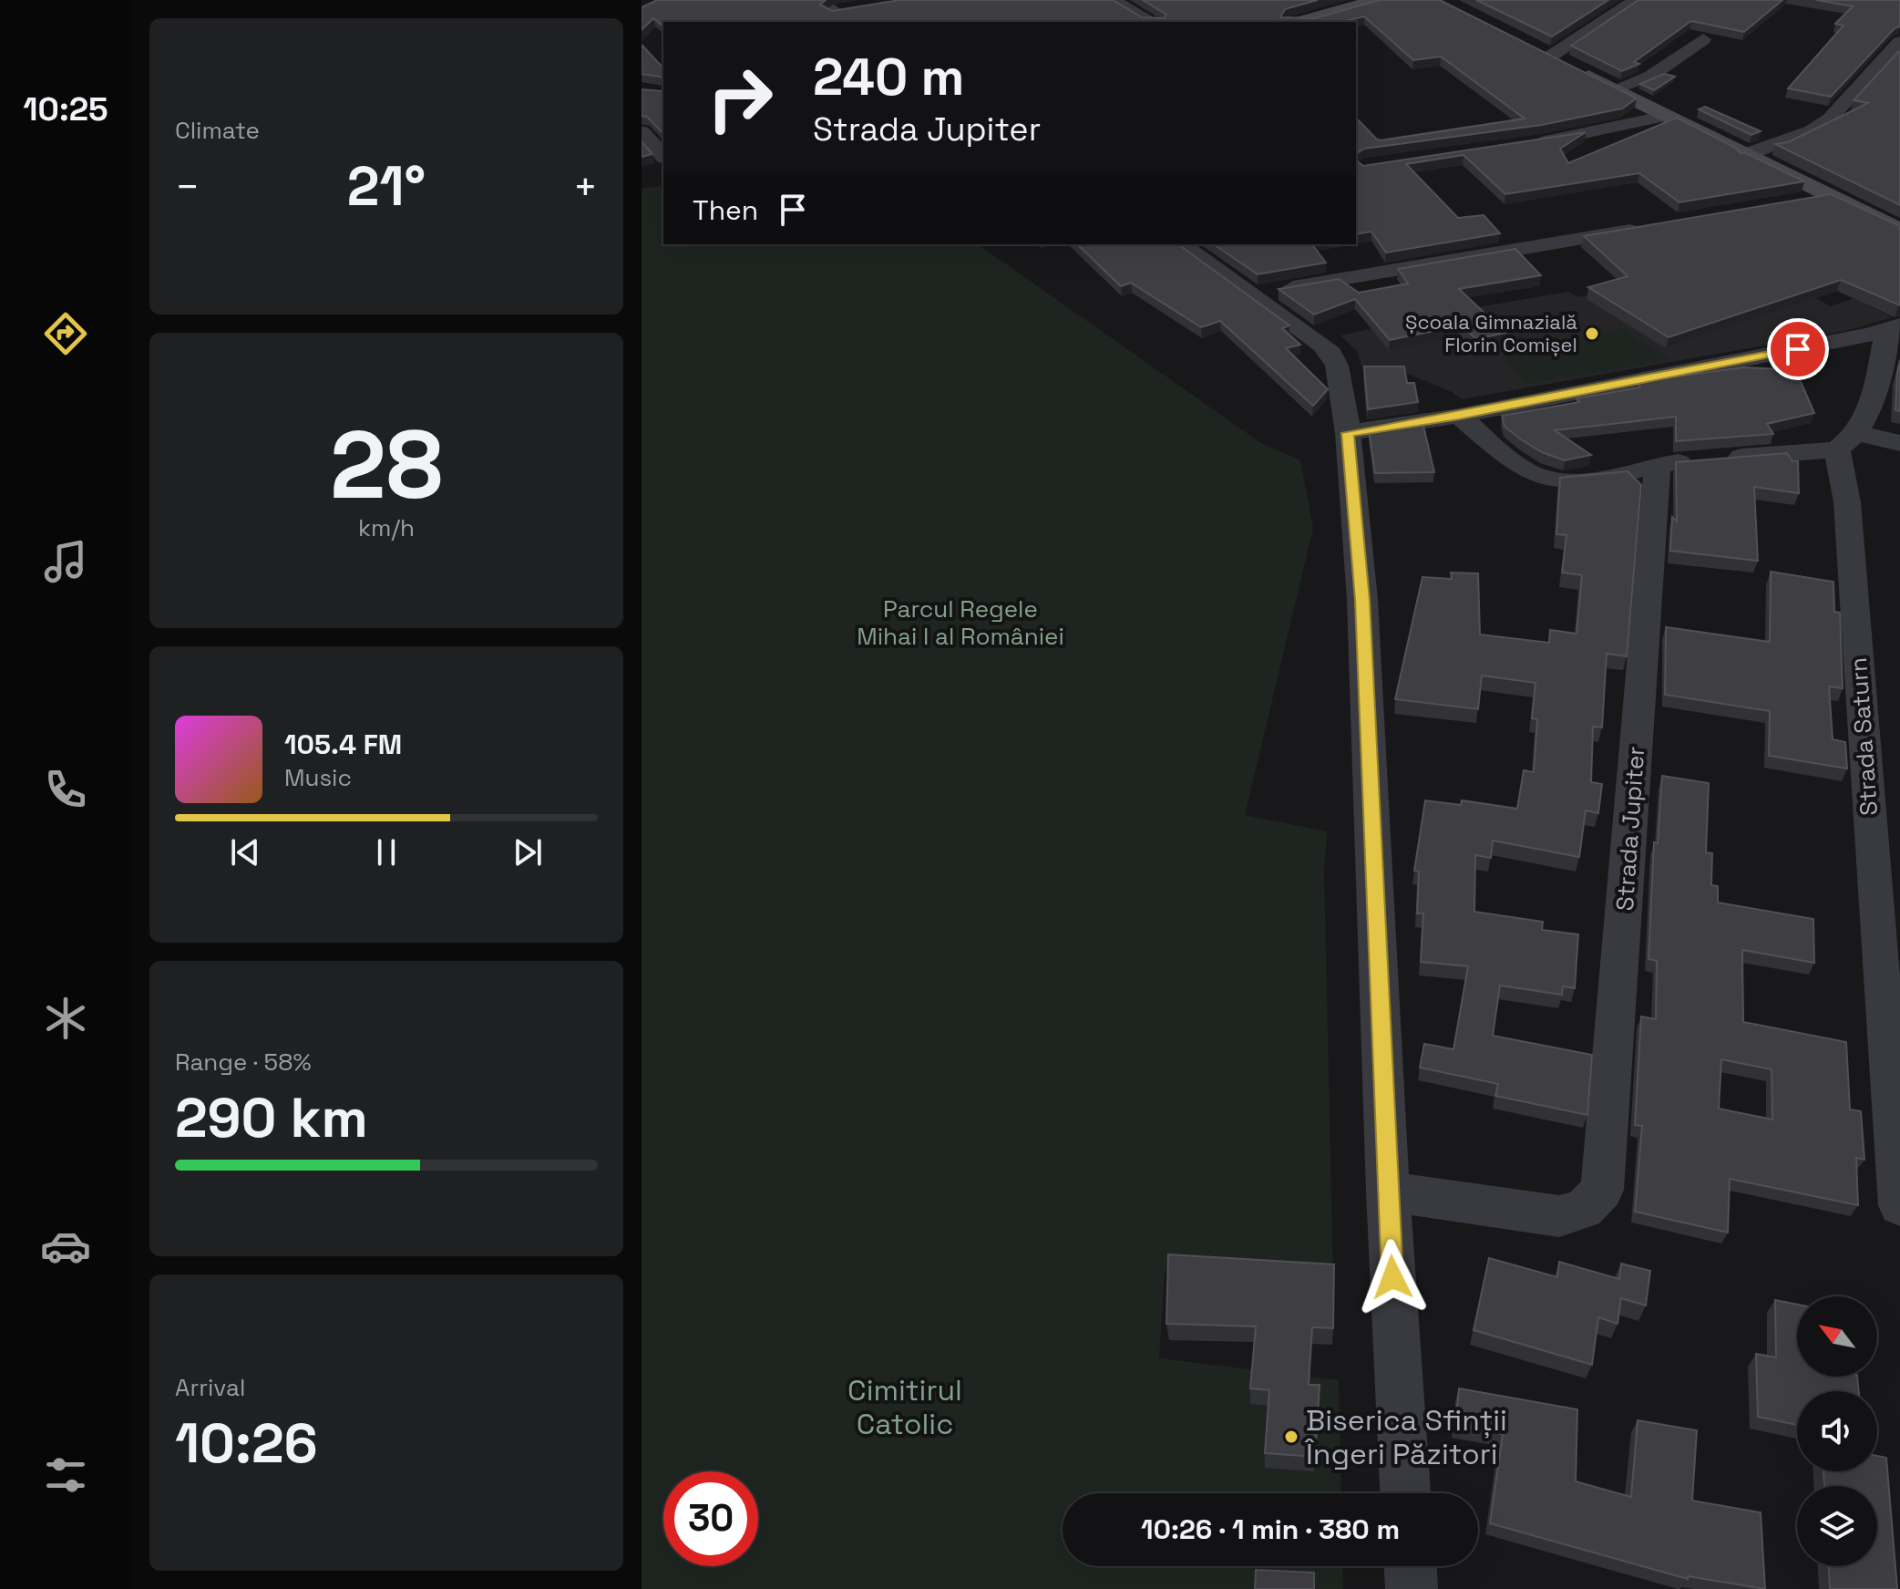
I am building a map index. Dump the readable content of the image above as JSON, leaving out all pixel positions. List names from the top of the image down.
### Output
{
  "streets": {
    "street": ["Strada Saturn", "Strada Jupiter"]
  },
  "parks": ["Parcul Regele Mihai I al României", "Cimitirul Catolic"],
  "places": ["Școala Gimnazială Florin Comișel", "Biserica Sfinții Îngeri Păzitori"],
  "north": "top left",
  "page": {
    "tabs": "10:25",
    "tile": [
      "Climate",
      ["28", "km/h"],
      ["Range · 58%", "290 km"],
      ["Arrival", "10:26"]
    ],
    "turn": ["240 m", "Strada Jupiter"],
    "heat": ["−", "21°", "+"],
    "then": "Then",
    "song": ["105.4 FM", "Music"],
    "limit": "30",
    "trip": "10:26 · 1 min · 380 m"
  }
}
